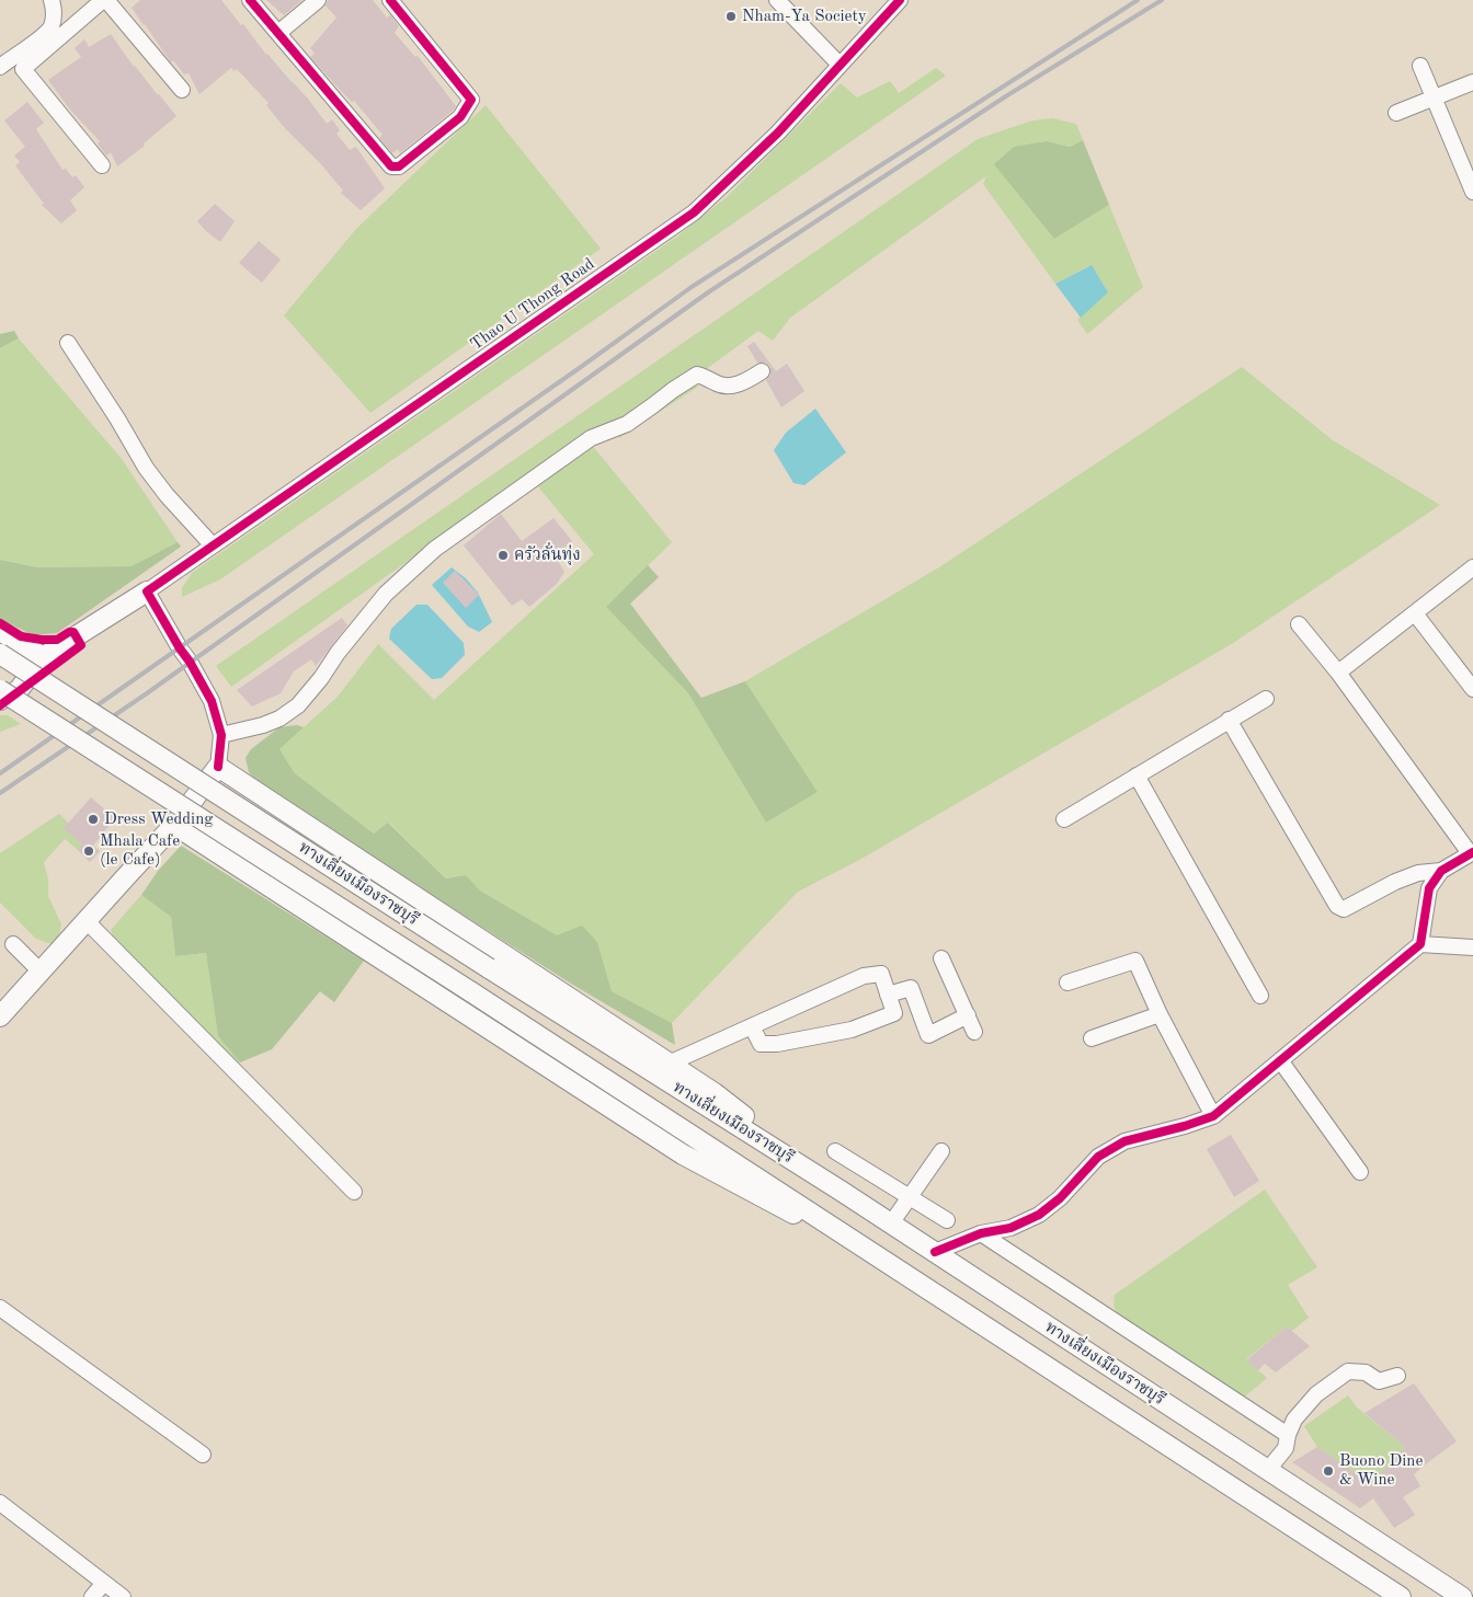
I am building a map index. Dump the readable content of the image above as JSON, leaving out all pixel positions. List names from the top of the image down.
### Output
{
  "streets": {
    "main road": ["ทางเลี่ยงเมืองราชบุรี"],
    "street": ["Thao U Thong Road"]
  },
  "places": [
    "Nham-Ya Society",
    "ครัวลั่นทุ่ง",
    "Dress Wedding",
    "Mhala Cafe (le Cafe)",
    "Buono Dine & Wine"
  ]
}
